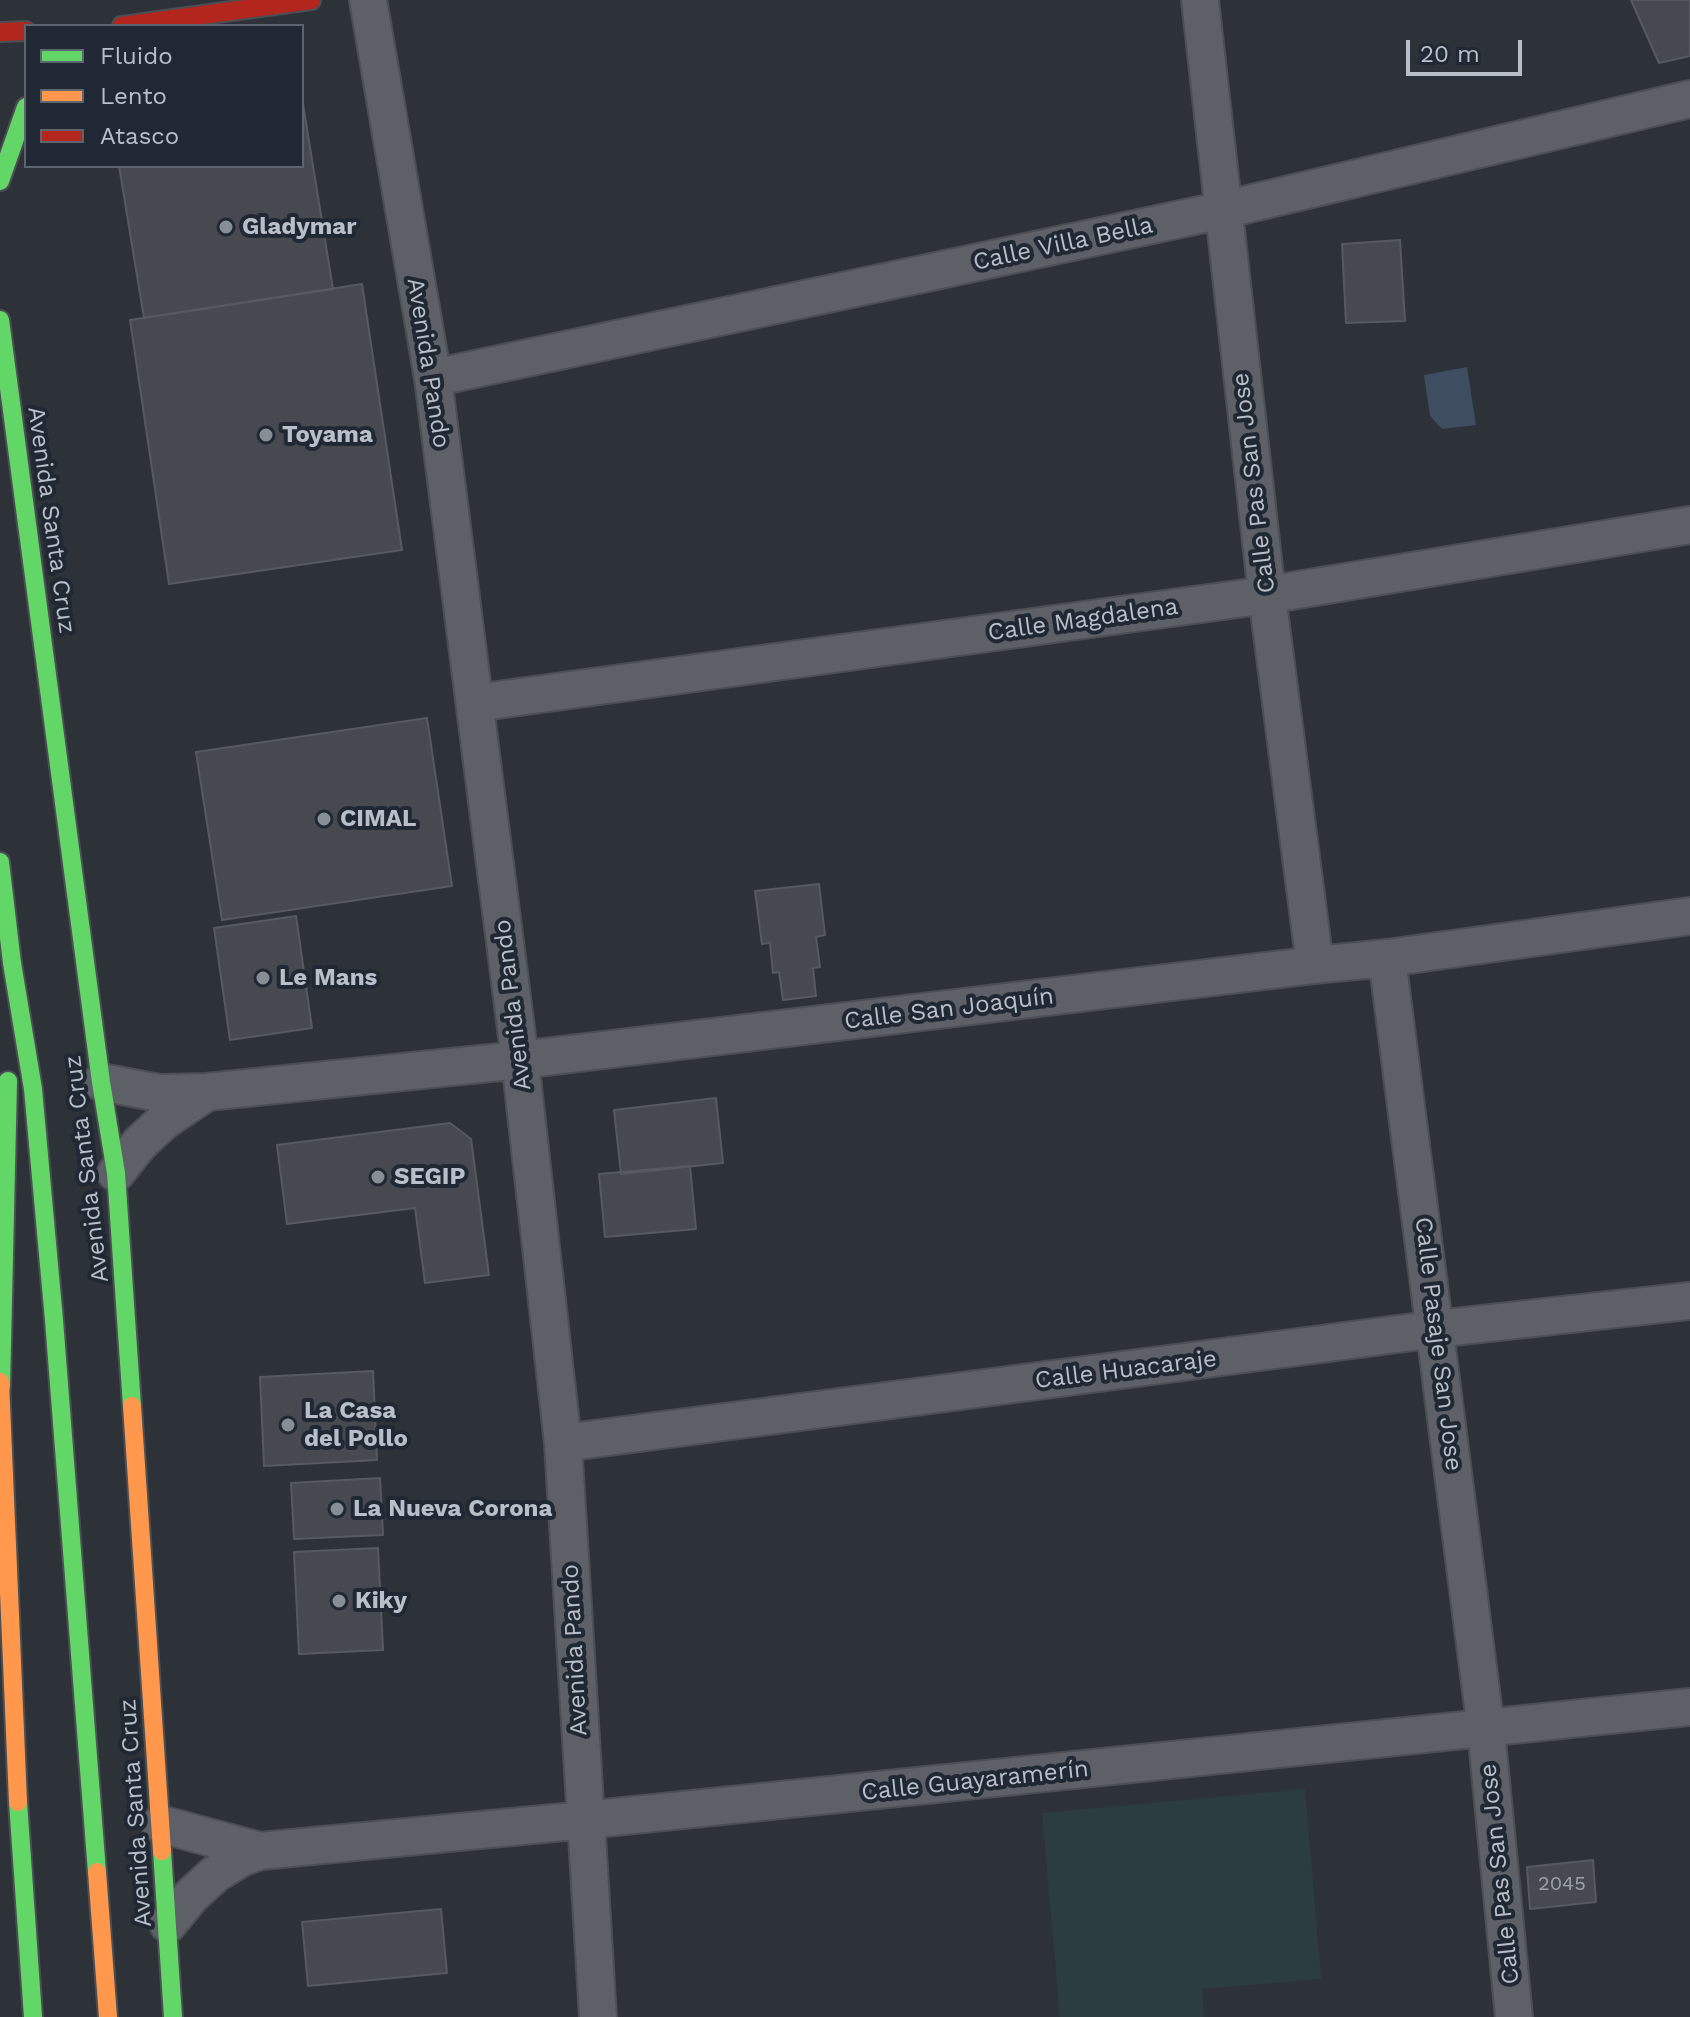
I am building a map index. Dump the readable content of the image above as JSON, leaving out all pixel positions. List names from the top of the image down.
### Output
{
  "streets": {
    "main road": ["Avenida Santa Cruz"],
    "street": [
      "Calle Villa Bella",
      "Avenida Pando",
      "Calle Pas San Jose",
      "Calle Magdalena",
      "Calle San Joaquín",
      "Calle Pasaje San Jose",
      "Calle Huacaraje",
      "Calle Guayaramerín"
    ]
  },
  "crossings": [
    ["Calle Villa Bella", "Avenida Pando"],
    ["Calle Villa Bella", "Calle Pas San Jose"],
    ["Avenida Pando", "Calle Magdalena"],
    ["Avenida Pando", "Calle San Joaquín"],
    ["Avenida Pando", "Calle Huacaraje"],
    ["Avenida Pando", "Calle Guayaramerín"],
    ["Calle Pas San Jose", "Calle Magdalena"],
    ["Calle Pas San Jose", "Calle San Joaquín"],
    ["Calle Pas San Jose", "Calle Pasaje San Jose"],
    ["Calle Pas San Jose", "Calle Guayaramerín"],
    ["Avenida Santa Cruz", "Calle San Joaquín"],
    ["Avenida Santa Cruz", "Calle Guayaramerín"],
    ["Calle San Joaquín", "Calle Pasaje San Jose"],
    ["Calle Pasaje San Jose", "Calle Huacaraje"],
    ["Calle Pasaje San Jose", "Calle Guayaramerín"]
  ],
  "places": [
    "Gladymar",
    "Toyama",
    "CIMAL",
    "Le Mans",
    "SEGIP",
    "La Casa del Pollo",
    "La Nueva Corona",
    "Kiky"
  ],
  "house_numbers": ["2045"],
  "legend": ["Fluido", "Lento", "Atasco"],
  "scale_bar": "20 m"
}
